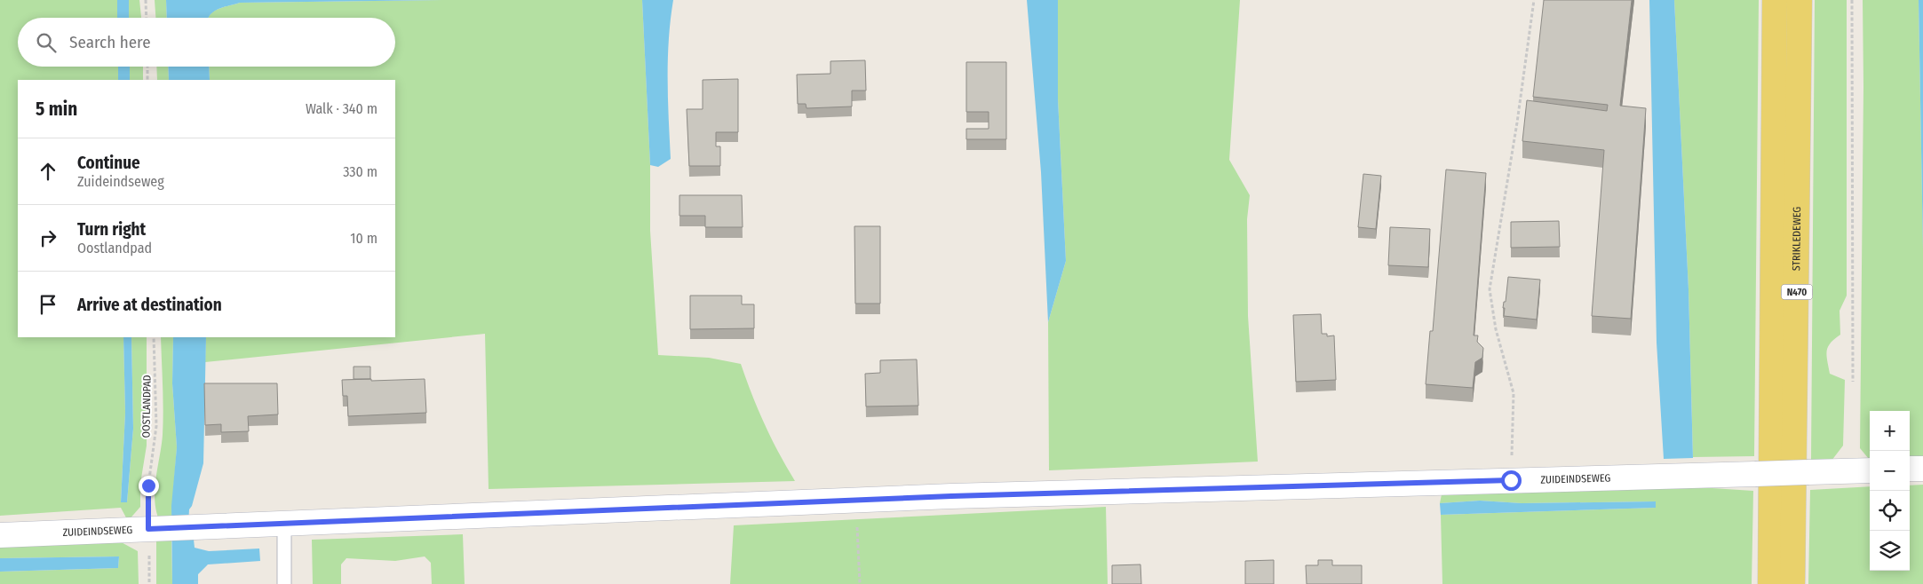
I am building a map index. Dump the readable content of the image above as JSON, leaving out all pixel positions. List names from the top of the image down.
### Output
{
  "streets": {
    "main road": ["STRIKLEDEWEG", "N470"],
    "street": ["ZUIDEINDSEWEG"],
    "path": ["OOSTLANDPAD"]
  },
  "crossings": [
    ["OOSTLANDPAD", "ZUIDEINDSEWEG"]
  ],
  "page": {
    "search": "Search here",
    "heading": ["5 min", "Walk · 340 m"],
    "list": [
      ["Continue", "Zuideindseweg", "330 m"],
      ["Turn right", "Oostlandpad", "10 m"],
      "Arrive at destination"
    ],
    "map_buttons": ["+", "−"]
  }
}
